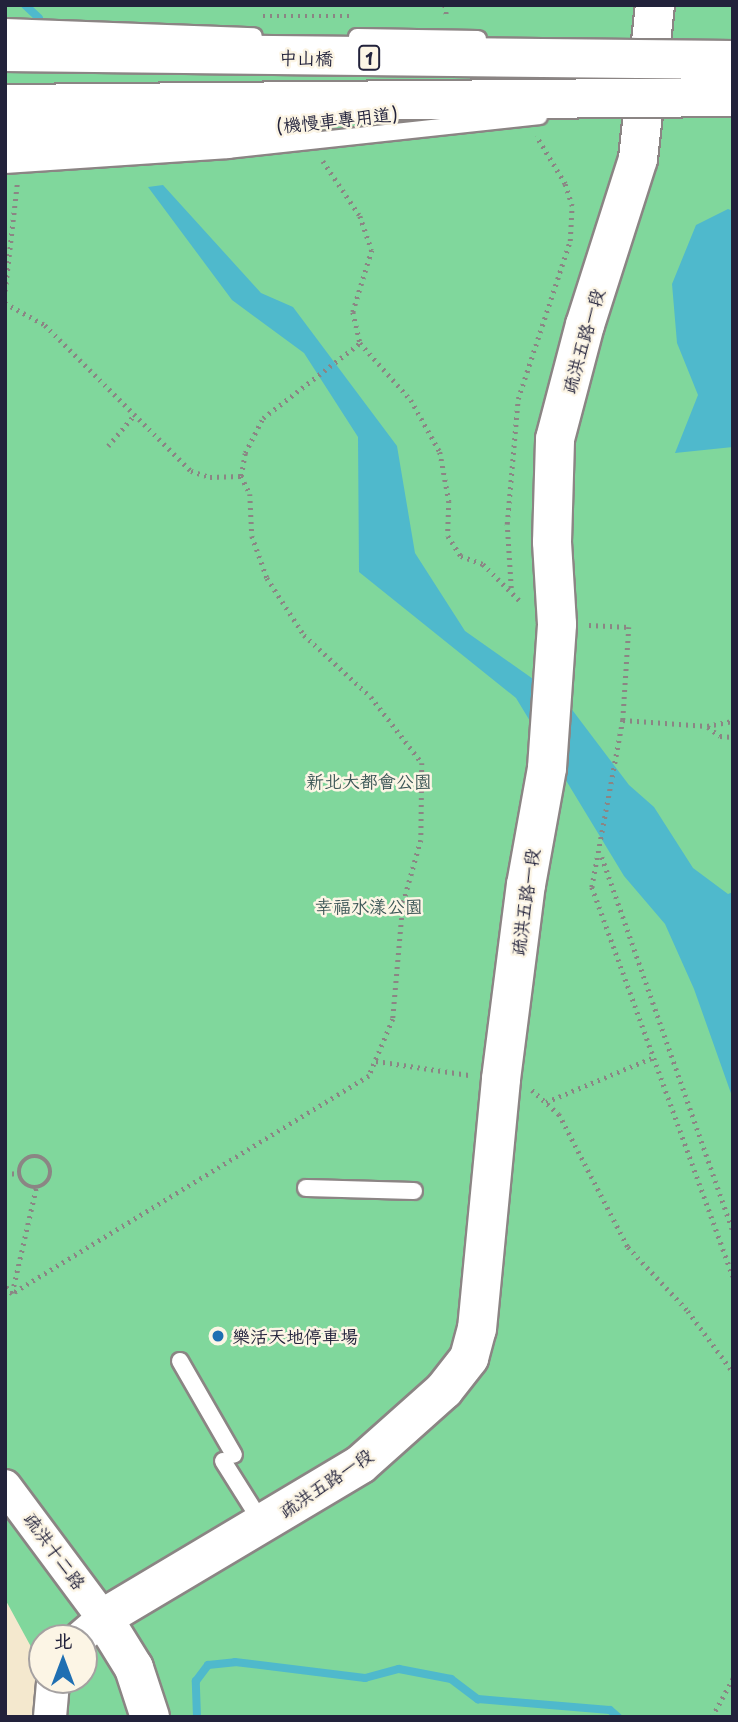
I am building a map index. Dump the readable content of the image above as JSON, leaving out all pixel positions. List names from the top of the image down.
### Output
{
  "streets": {
    "main road": ["中山橋", "1", "疏洪五路一段"],
    "street": ["疏洪十二路"],
    "lane": ["(機慢車專用道)"]
  },
  "crossings": [
    ["中山橋", "(機慢車專用道)"]
  ],
  "parks": ["新北大都會公園", "幸福水漾公園"],
  "places": ["樂活天地停車場"],
  "north": "top"
}
